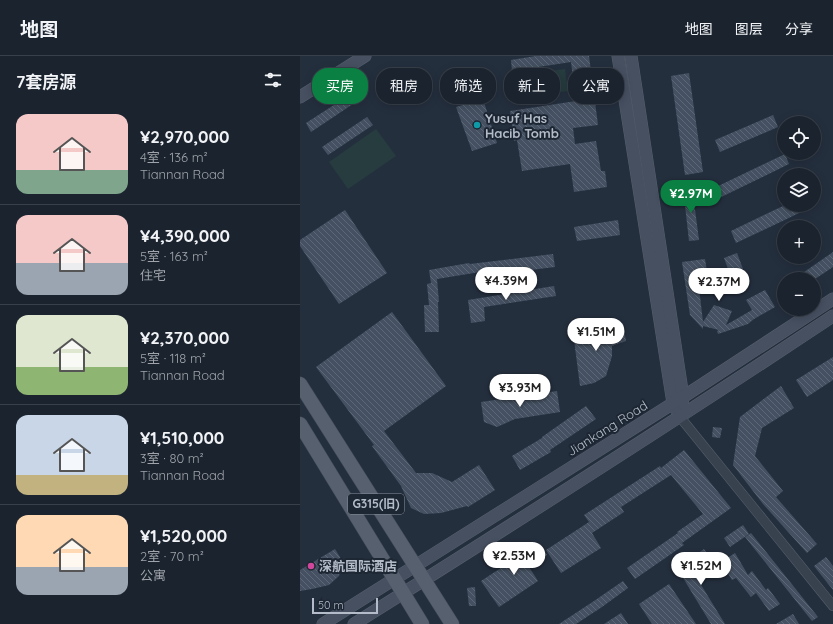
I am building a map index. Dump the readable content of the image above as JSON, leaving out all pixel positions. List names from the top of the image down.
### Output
{
  "streets": {
    "main road": ["Jiankang Road", "G315(旧)"]
  },
  "crossings": [
    ["Jiankang Road", "G315(旧)"]
  ],
  "places": ["Yusuf Has Hacib Tomb", "深航国际酒店"],
  "scale_bar": "50 m",
  "page": {
    "header": "地图",
    "nav": ["地图", "图层", "分享"],
    "heading": "7套房源",
    "chip": [
      "买房",
      "租房",
      "筛选",
      "新上",
      "公寓"
    ],
    "list": [
      {
        "name": "¥2,970,000",
        "note": "4室 · 136 m² · Tiannan Road"
      },
      {
        "name": "¥4,390,000",
        "note": "5室 · 163 m² · 住宅"
      },
      {
        "name": "¥2,370,000",
        "note": "5室 · 118 m² · Tiannan Road"
      },
      {
        "name": "¥1,510,000",
        "note": "3室 · 80 m² · Tiannan Road"
      },
      {
        "name": "¥1,520,000",
        "note": "2室 · 70 m² · 公寓"
      }
    ],
    "map_buttons": ["+", "−"],
    "price": [
      "¥2.97M",
      "¥4.39M",
      "¥2.37M",
      "¥1.51M",
      "¥3.93M",
      "¥2.53M",
      "¥1.52M"
    ],
    "scale": "50 m"
  }
}
